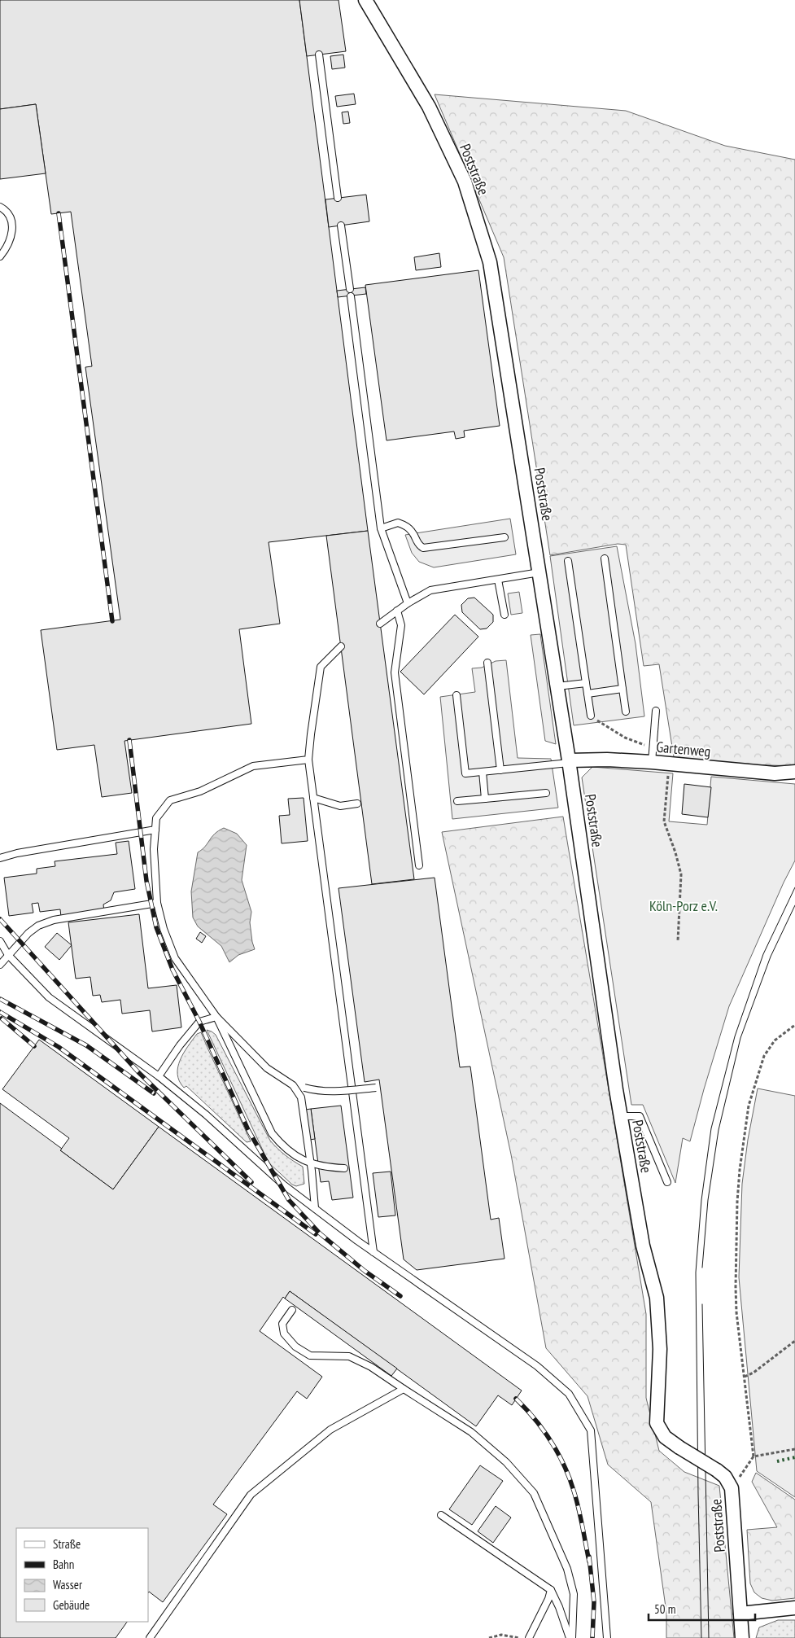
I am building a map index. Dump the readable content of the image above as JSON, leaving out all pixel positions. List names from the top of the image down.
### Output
{
  "streets": {
    "street": ["Poststraße", "Gartenweg"]
  },
  "crossings": [
    ["Poststraße", "Gartenweg"]
  ],
  "parks": ["Köln-Porz e.V."],
  "legend": [
    "Straße",
    "Bahn",
    "Wasser",
    "Gebäude"
  ],
  "scale_bar": "50 m"
}
